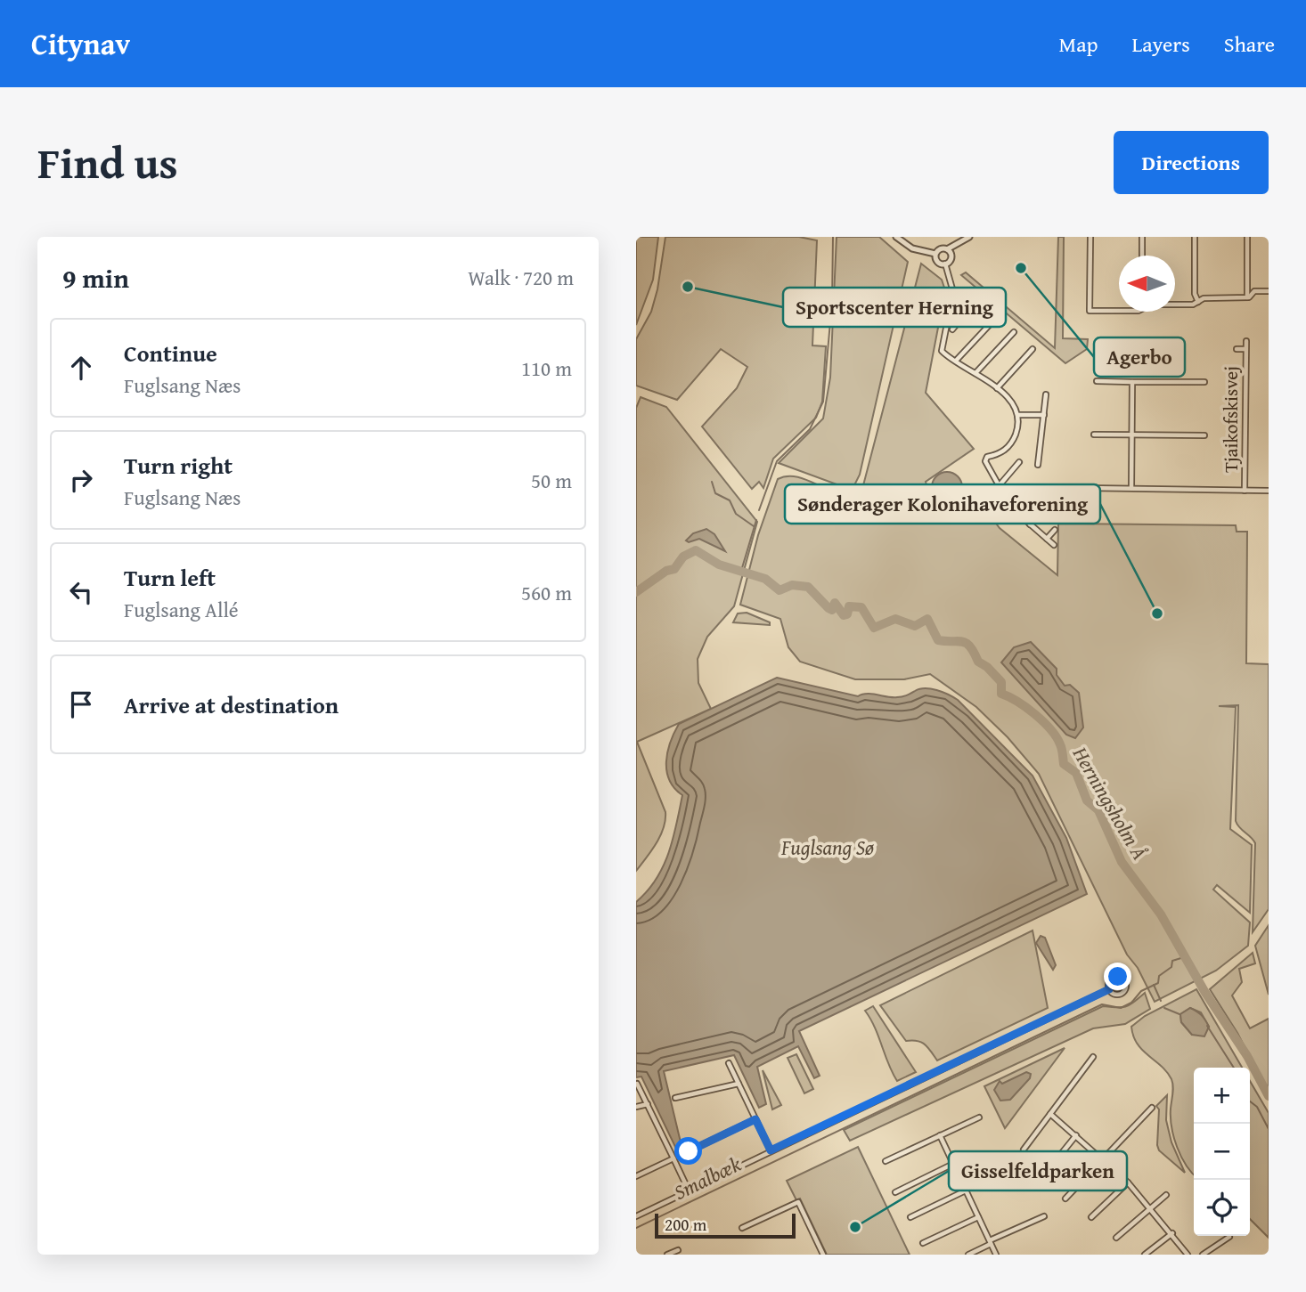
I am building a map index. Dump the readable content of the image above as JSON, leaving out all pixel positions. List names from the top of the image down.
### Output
{
  "streets": {
    "street": ["Tjaikofskisvej"]
  },
  "water": ["Herningsholm Å", "Fuglsang Sø", "Smalbæk"],
  "places": [
    "Agerbo",
    "Sportscenter Herning",
    "Sønderager Kolonihaveforening",
    "Gisselfeldparken"
  ],
  "scale_bar": "200 m",
  "north": "left",
  "page": {
    "header": "Citynav",
    "nav": ["Map", "Layers", "Share"],
    "title": "Find us",
    "buttons": "Directions",
    "heading": ["9 min", "Walk · 720 m"],
    "list": [
      ["Continue", "Fuglsang Næs", "110 m"],
      ["Turn right", "Fuglsang Næs", "50 m"],
      ["Turn left", "Fuglsang Allé", "560 m"],
      "Arrive at destination"
    ],
    "map_buttons": ["+", "−"],
    "scale": "200 m"
  }
}
